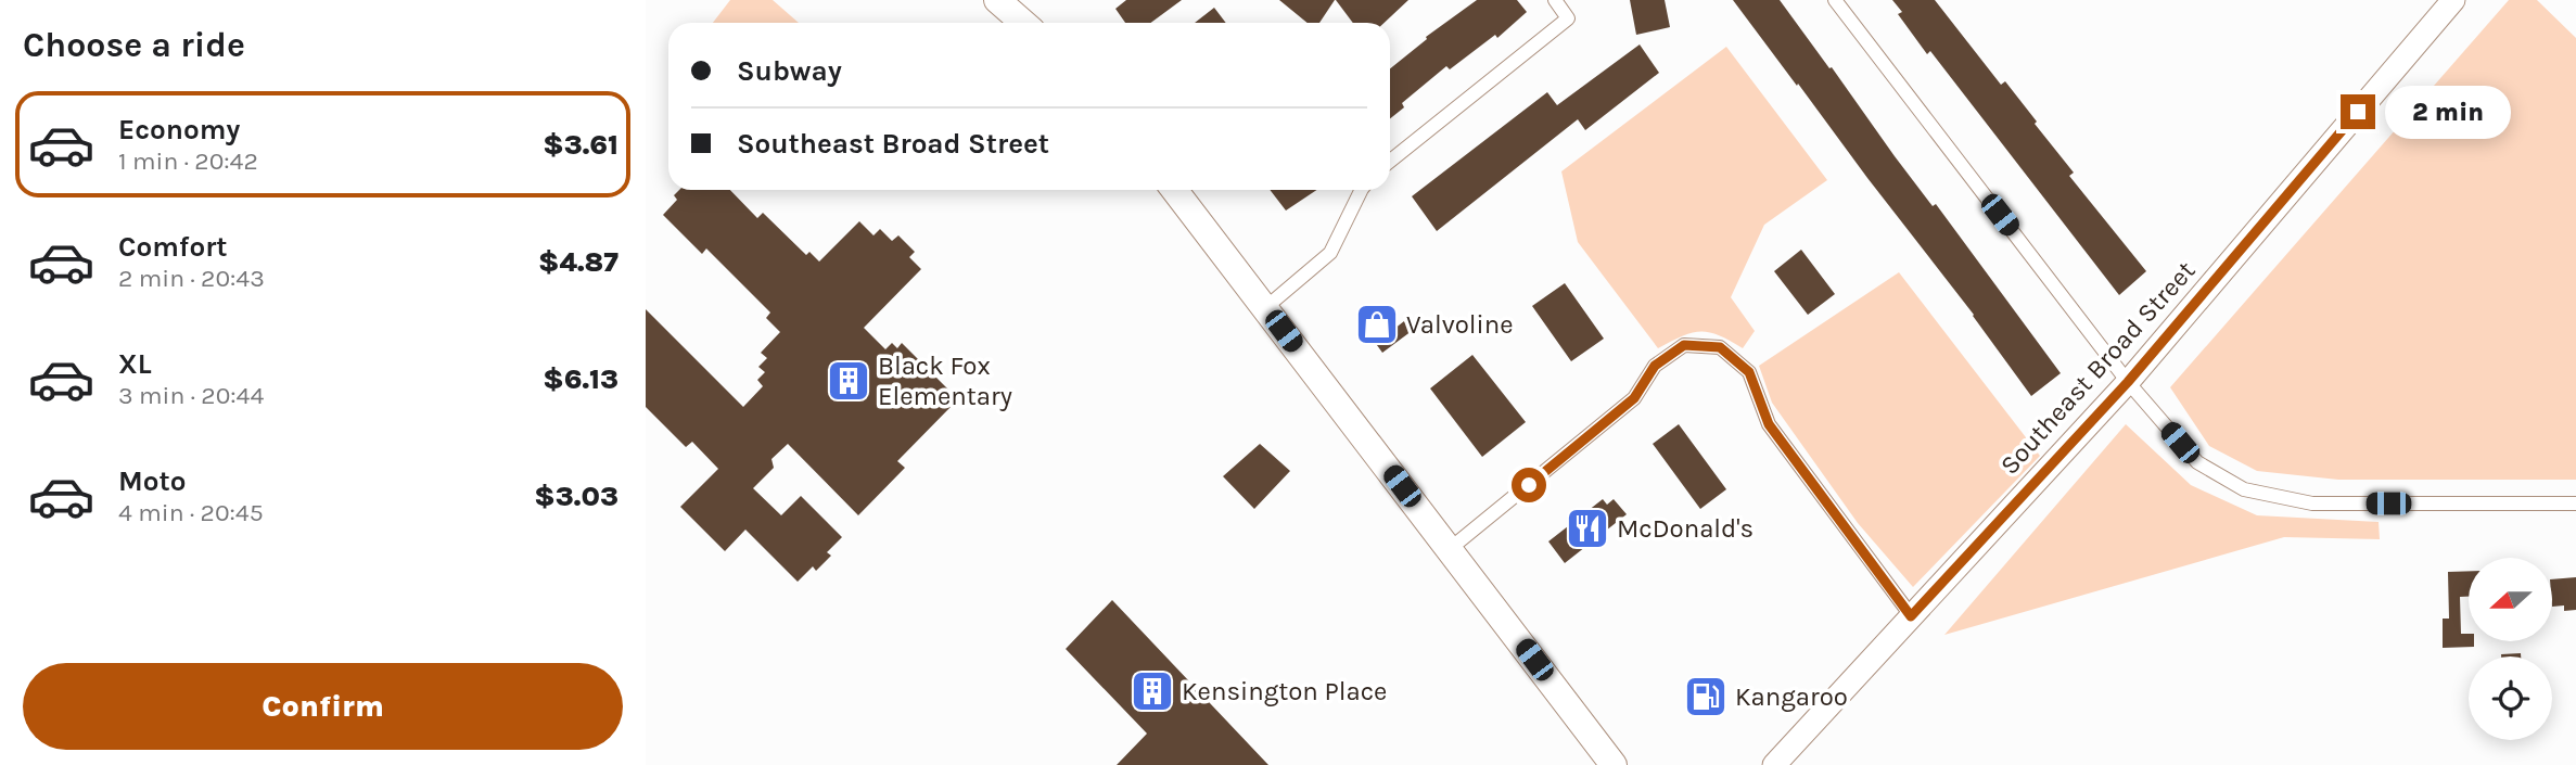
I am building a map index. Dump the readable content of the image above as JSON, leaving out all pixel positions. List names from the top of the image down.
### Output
{
  "streets": {
    "main road": ["Southeast Broad Street"]
  },
  "places": {
    "shop": ["Valvoline"],
    "building": ["Black Fox Elementary", "Kensington Place"],
    "restaurant": ["McDonald's"],
    "fuel station": ["Kangaroo"]
  },
  "north": "left",
  "page": {
    "heading": "Choose a ride",
    "banner": ["Subway", "Southeast Broad Street"],
    "bubble": "2 min",
    "list": [
      {
        "name": "Economy",
        "note": "1 min · 20:42",
        "value": "$3.61"
      },
      {
        "name": "Comfort",
        "note": "2 min · 20:43",
        "value": "$4.87"
      },
      {
        "name": "XL",
        "note": "3 min · 20:44",
        "value": "$6.13"
      },
      {
        "name": "Moto",
        "note": "4 min · 20:45",
        "value": "$3.03"
      }
    ],
    "buttons": "Confirm"
  }
}
